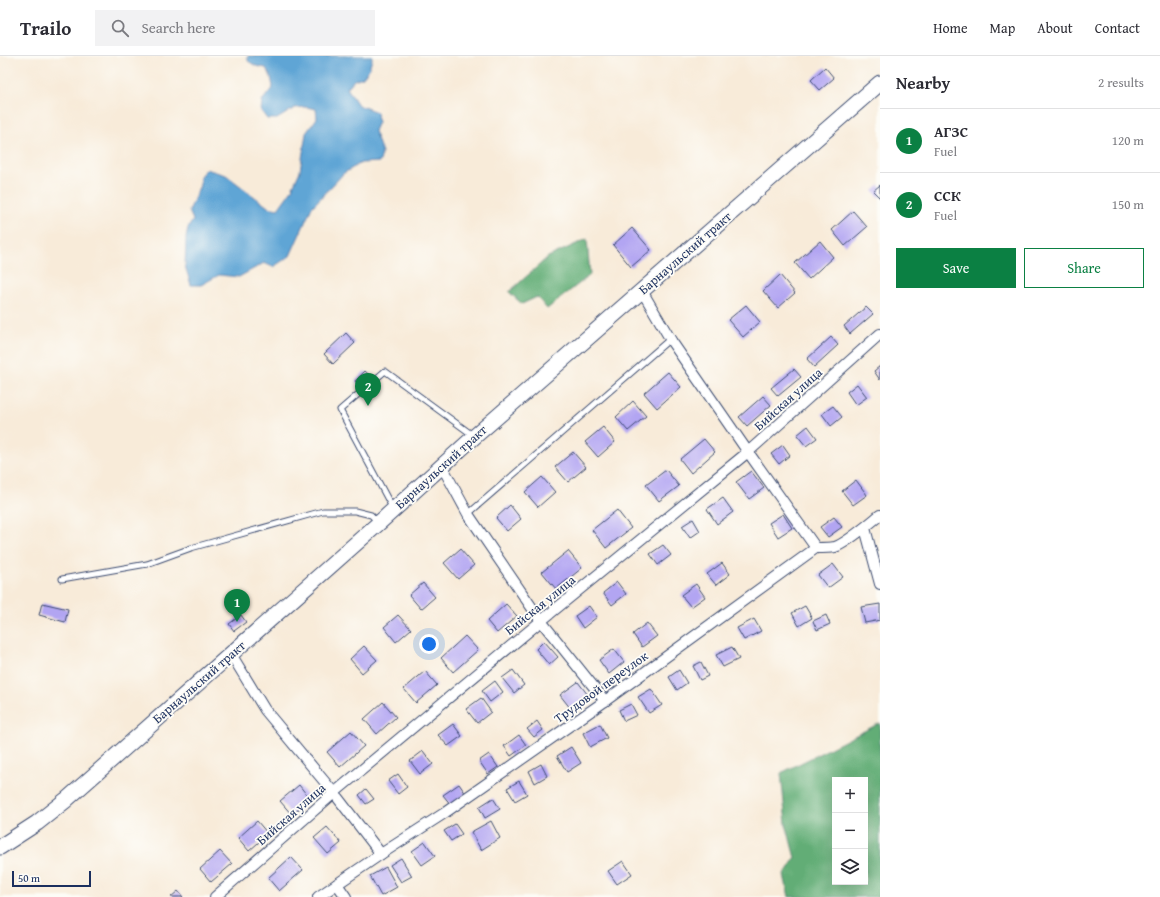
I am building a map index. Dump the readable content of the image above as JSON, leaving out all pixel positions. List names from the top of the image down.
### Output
{
  "streets": {
    "main road": ["Барнаульский тракт"],
    "street": ["Бийская улица", "Трудовой переулок"]
  },
  "scale_bar": "50 m",
  "page": {
    "header": "Trailo",
    "search": "Search here",
    "nav": [
      "Home",
      "Map",
      "About",
      "Contact"
    ],
    "heading": ["Nearby", "2 results"],
    "list": [
      {
        "mark": "1",
        "name": "АГЗС",
        "note": "Fuel",
        "value": "120 m"
      },
      {
        "mark": "2",
        "name": "ССК",
        "note": "Fuel",
        "value": "150 m"
      }
    ],
    "buttons": ["Save", "Share"],
    "pins": ["2", "1"],
    "map_buttons": ["+", "−"],
    "scale": "50 m"
  }
}
